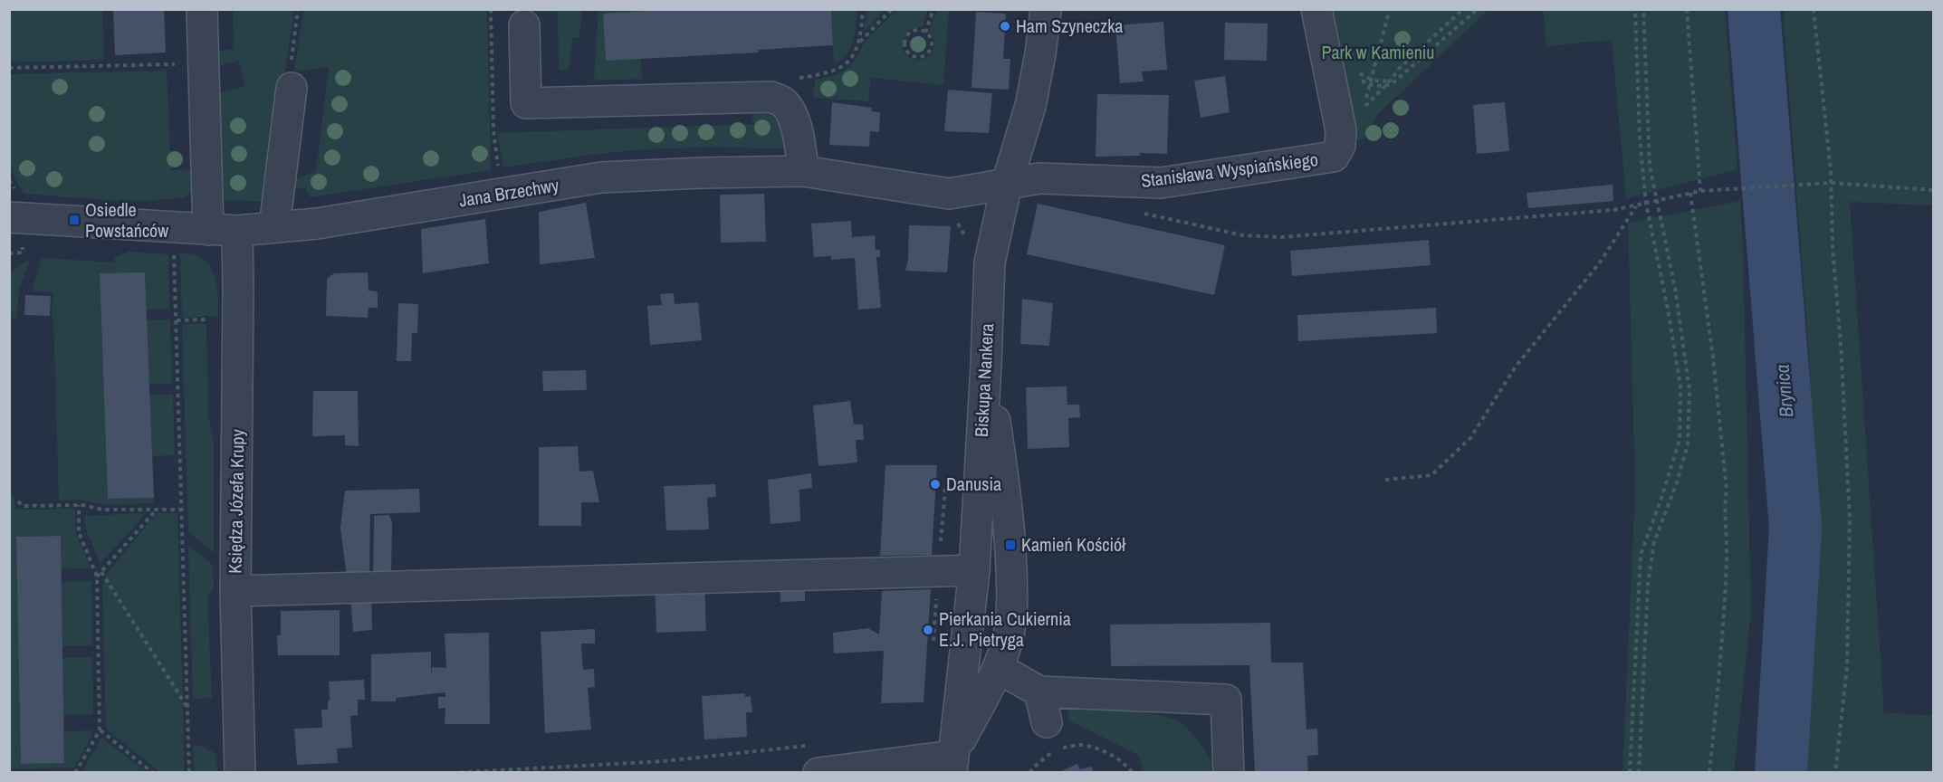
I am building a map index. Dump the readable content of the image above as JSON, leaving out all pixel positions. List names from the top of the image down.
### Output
{
  "streets": {
    "street": [
      "Stanisława Wyspiańskiego",
      "Jana Brzechwy",
      "Biskupa Nankera",
      "Księdza Józefa Krupy"
    ]
  },
  "crossings": [
    ["Stanisława Wyspiańskiego", "Jana Brzechwy"],
    ["Stanisława Wyspiańskiego", "Biskupa Nankera"],
    ["Jana Brzechwy", "Biskupa Nankera"],
    ["Jana Brzechwy", "Księdza Józefa Krupy"]
  ],
  "water": ["Brynica"],
  "parks": ["Park w Kamieniu"],
  "places": {
    "other": ["Ham Szyneczka", "Danusia", "Pierkania Cukiernia E.J. Pietryga"],
    "transit": ["Osiedle Powstańców", "Kamień Kościół"]
  }
}
